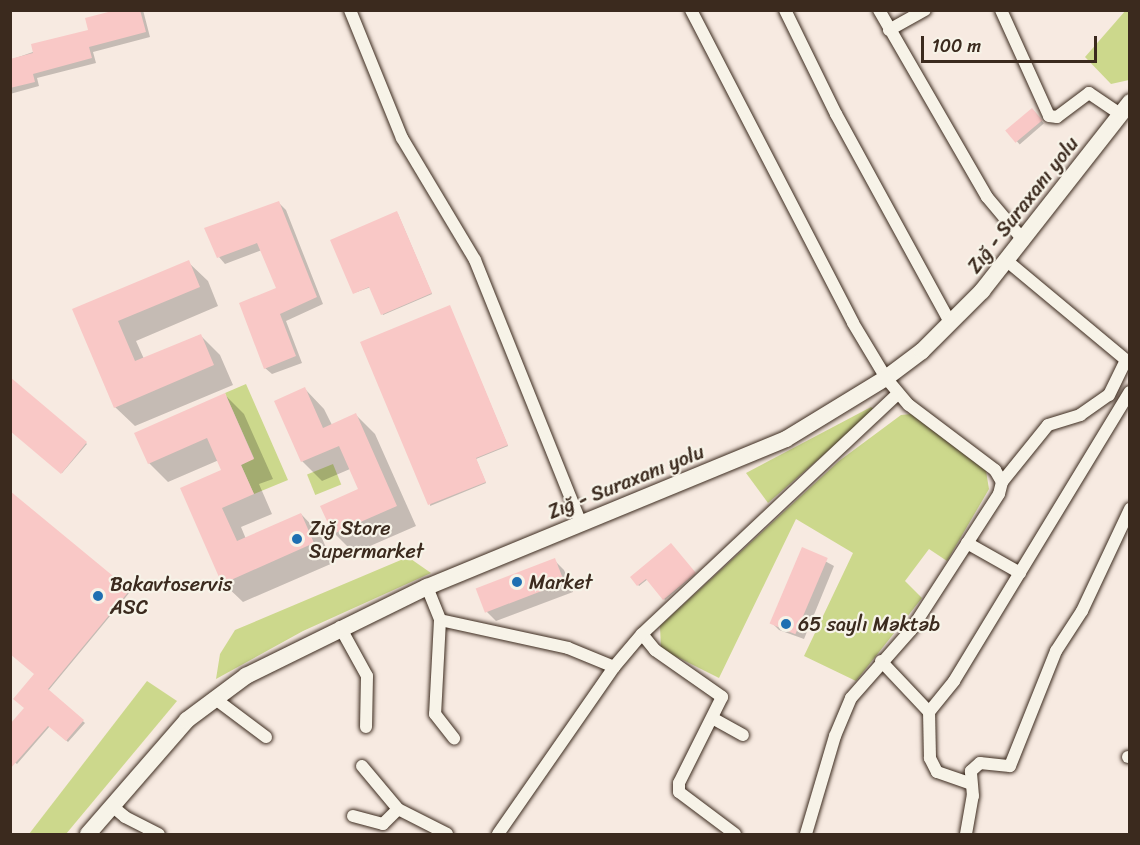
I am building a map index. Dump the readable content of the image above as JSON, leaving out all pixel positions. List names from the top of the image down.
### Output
{
  "streets": {
    "main road": ["Zığ - Suraxanı yolu"]
  },
  "places": [
    "Zığ Store Supermarket",
    "Market",
    "Bakavtoservis ASC",
    "65 saylı Məktəb"
  ],
  "scale_bar": "100 m"
}
